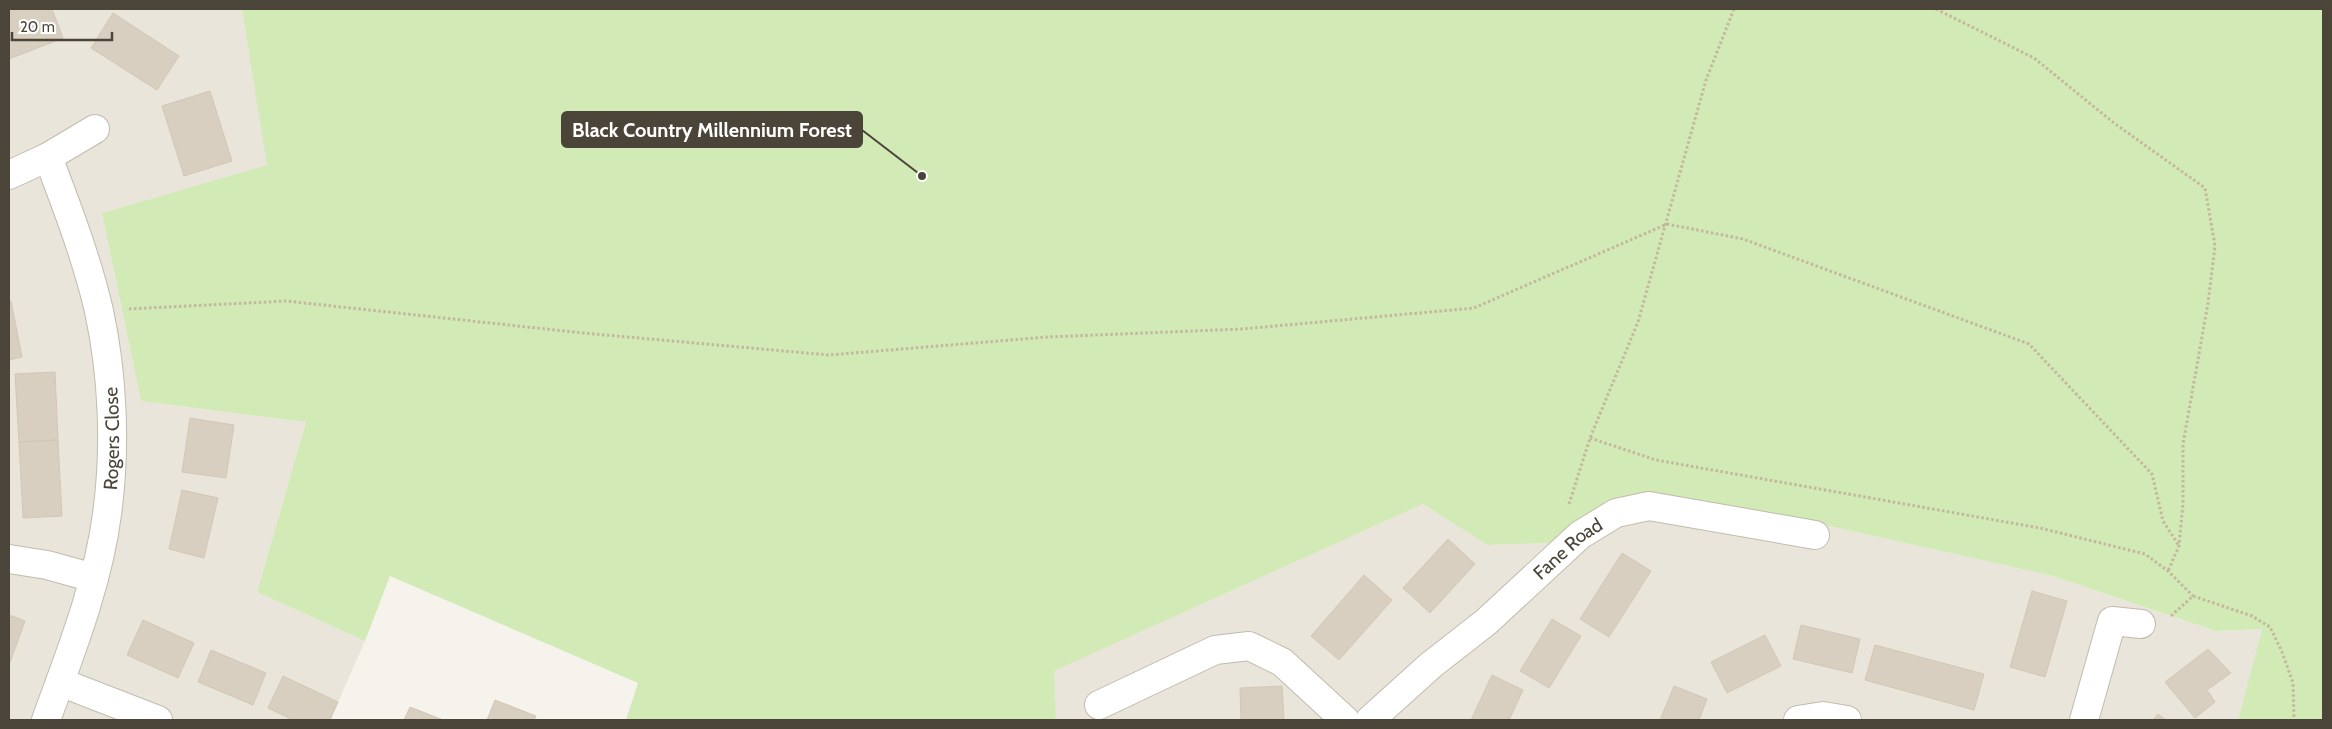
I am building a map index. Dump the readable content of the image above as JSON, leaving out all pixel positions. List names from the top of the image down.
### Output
{
  "streets": {
    "street": ["Rogers Close", "Fane Road"]
  },
  "places": ["Black Country Millennium Forest"],
  "scale_bar": "20 m"
}
